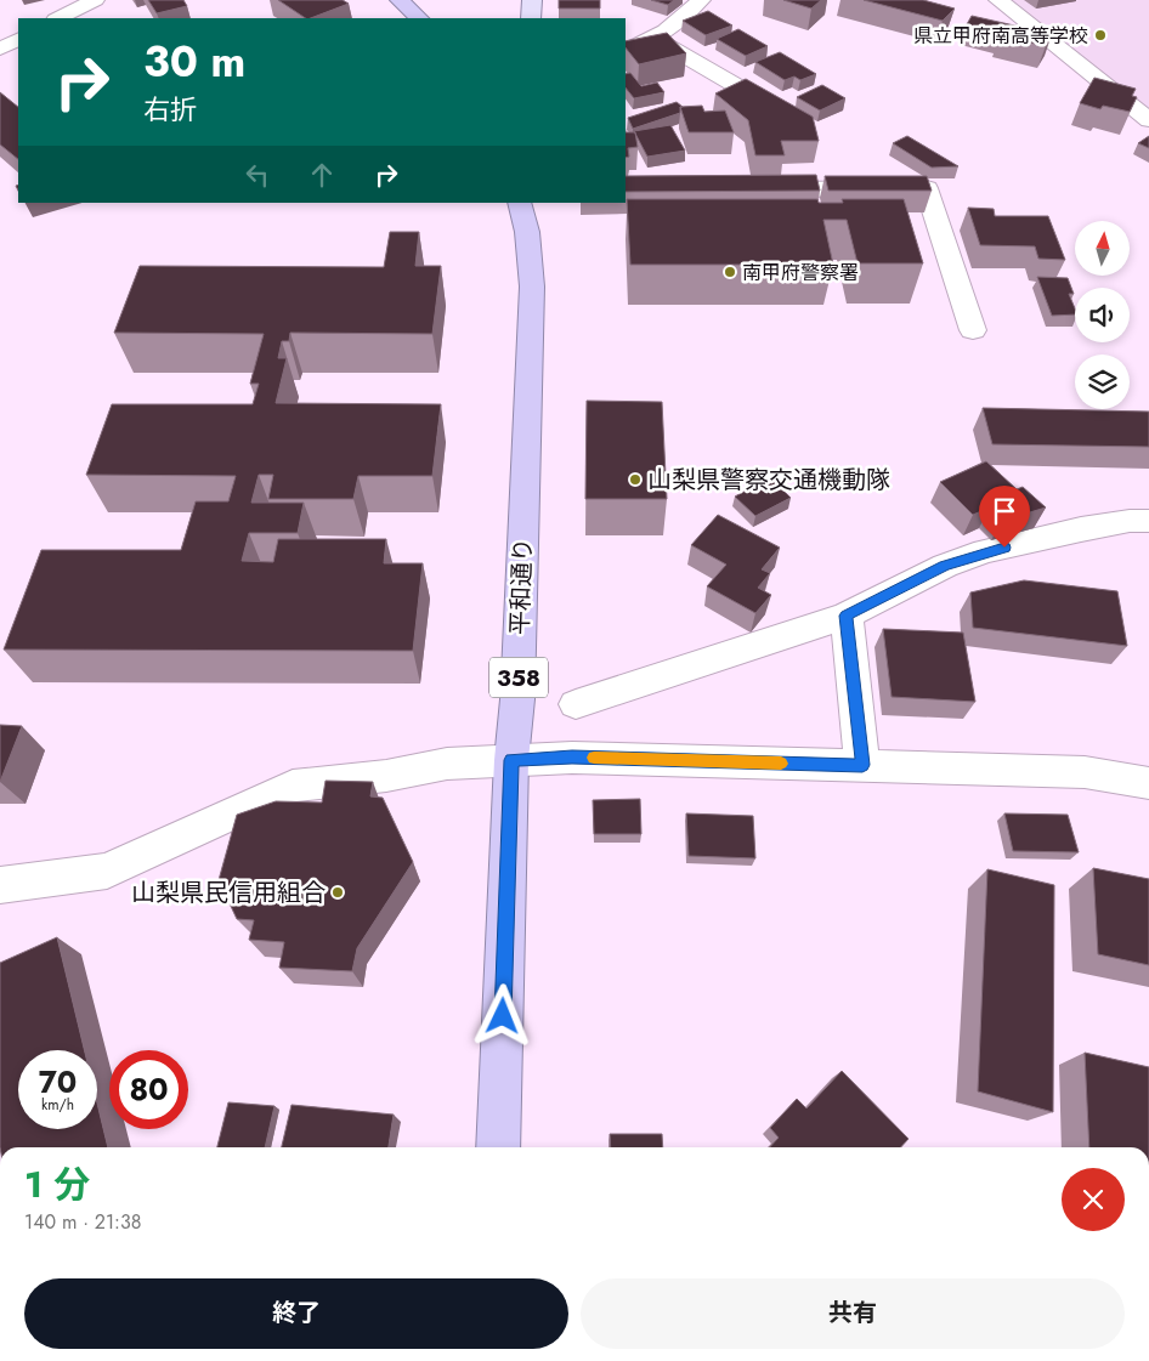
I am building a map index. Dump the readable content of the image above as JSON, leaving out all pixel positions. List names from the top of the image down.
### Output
{
  "streets": {
    "highway": ["平和通り", "358"]
  },
  "places": [
    "県立甲府南高等学校",
    "南甲府警察署",
    "山梨県警察交通機動隊",
    "山梨県民信用組合"
  ],
  "north": "top",
  "page": {
    "turn": ["30 m", "右折"],
    "speed": "70 km/h",
    "limit": "80",
    "heading": ["1 分", "140 m · 21:38"],
    "buttons": ["終了", "共有"]
  }
}
